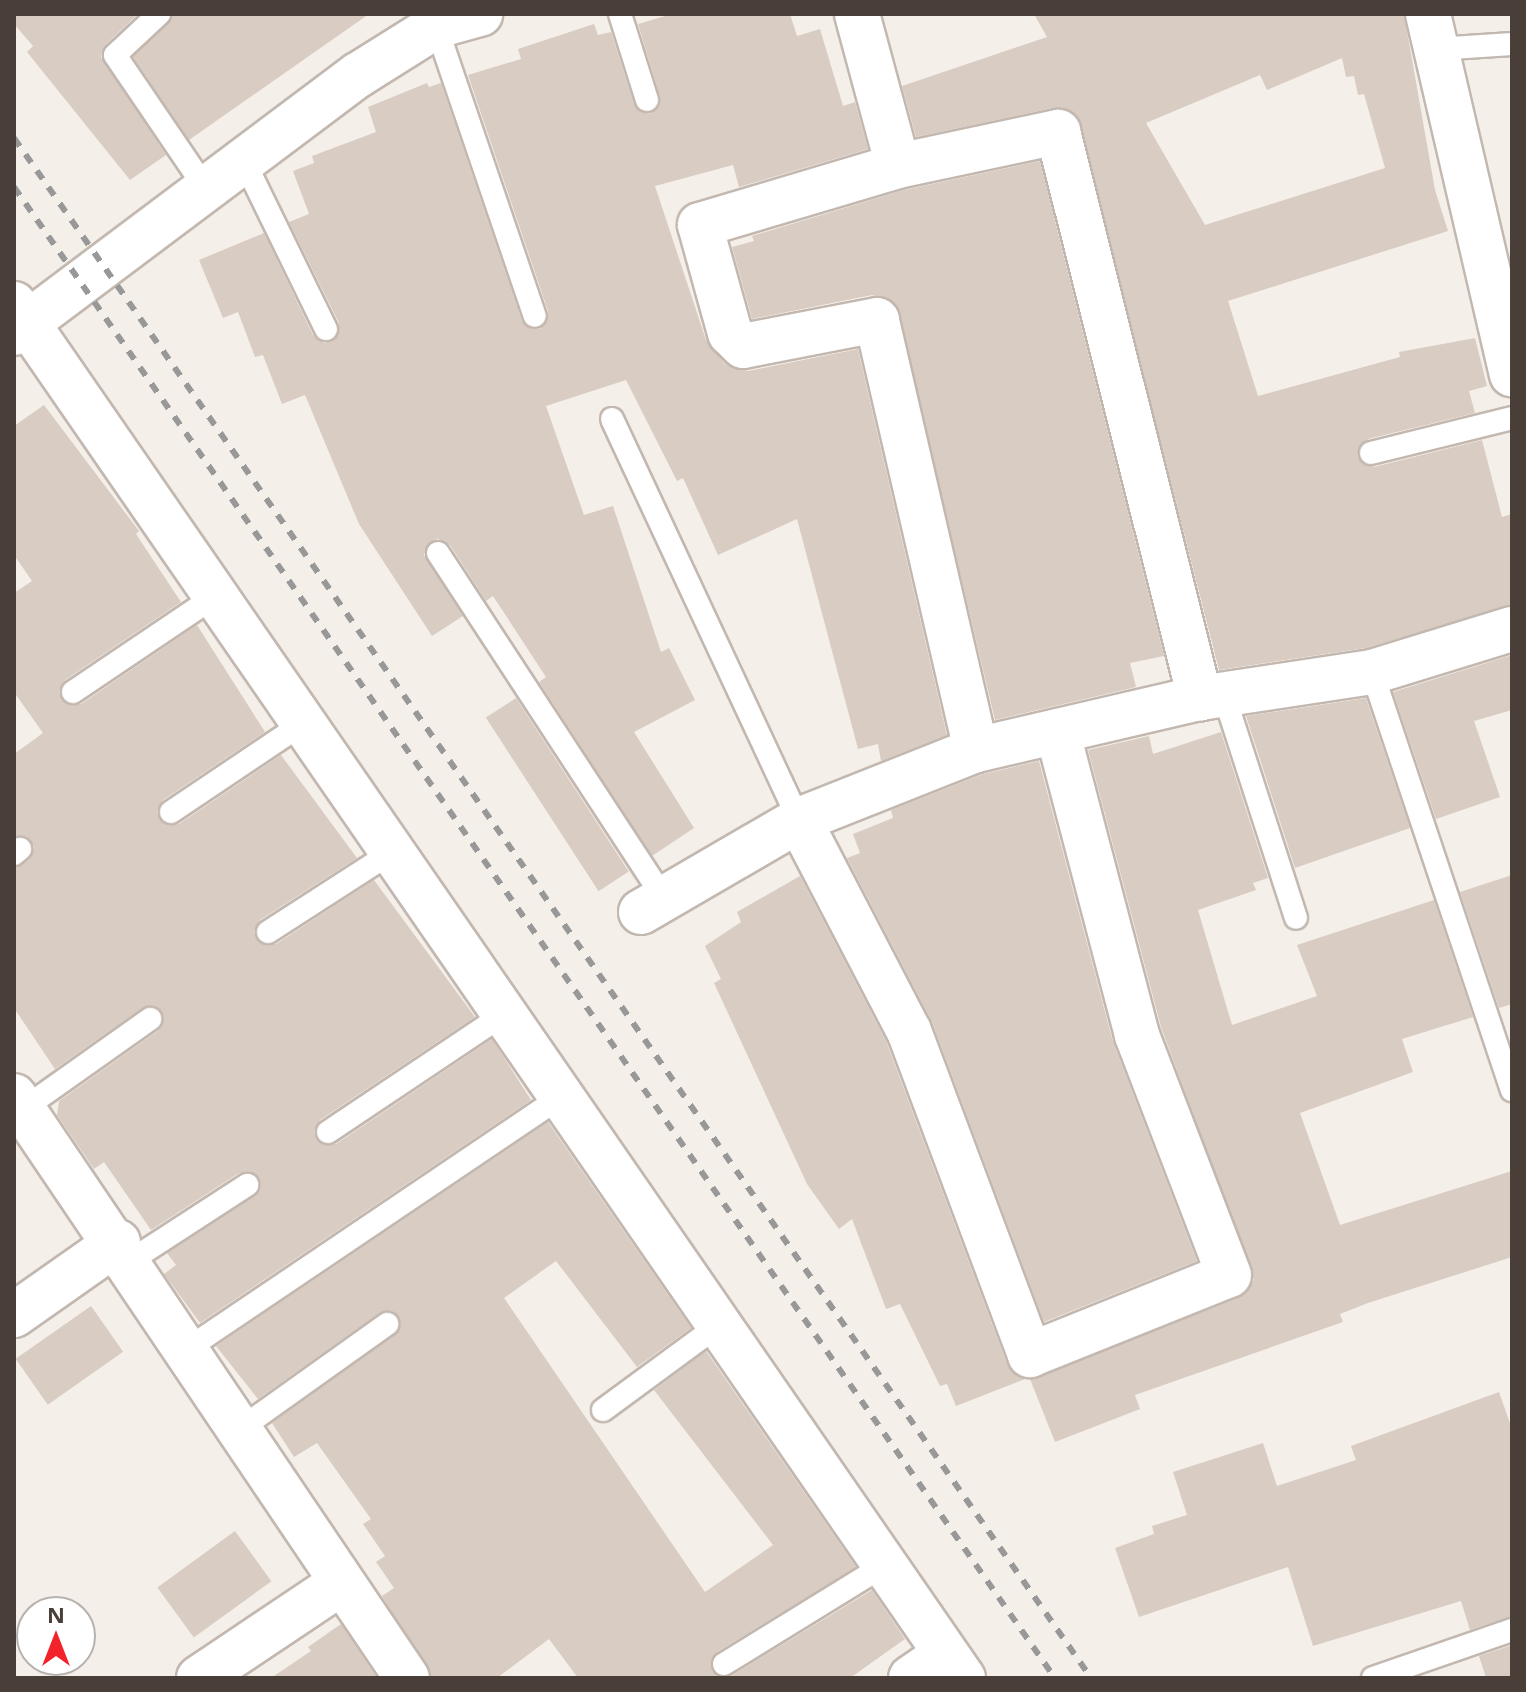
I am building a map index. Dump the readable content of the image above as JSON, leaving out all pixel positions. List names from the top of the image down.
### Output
{
  "north": "top"
}
